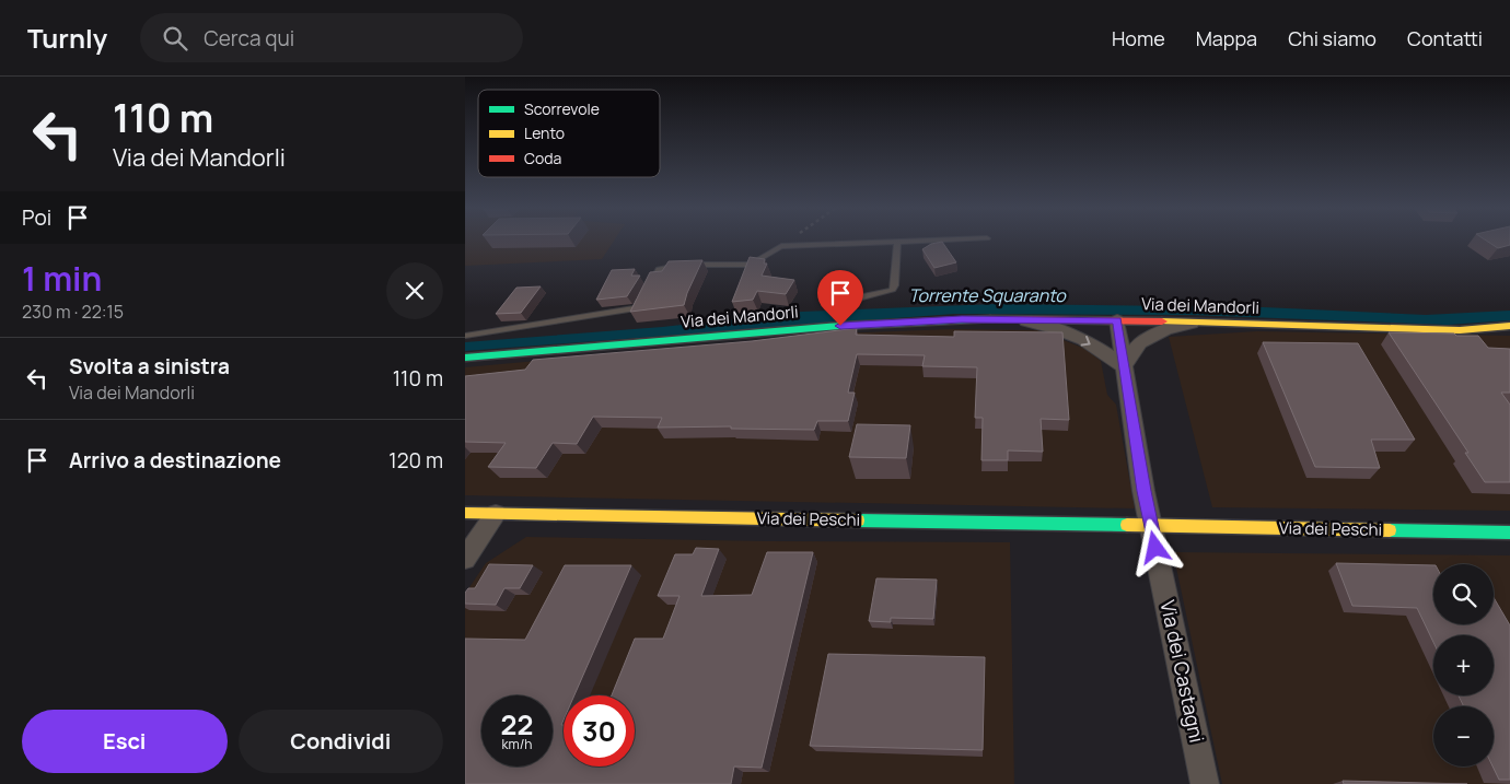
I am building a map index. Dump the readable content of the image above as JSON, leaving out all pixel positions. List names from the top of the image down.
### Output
{
  "streets": {
    "street": ["Via dei Mandorli", "Via dei Peschi", "Via dei Castagni"]
  },
  "crossings": [
    ["Via dei Peschi", "Via dei Castagni"]
  ],
  "water": ["Torrente Squaranto"],
  "legend": ["Scorrevole", "Lento", "Coda"],
  "page": {
    "header": "Turnly",
    "search": "Cerca qui",
    "nav": [
      "Home",
      "Mappa",
      "Chi siamo",
      "Contatti"
    ],
    "turn": ["110 m", "Via dei Mandorli"],
    "then": "Poi",
    "heading": ["1 min", "230 m · 22:15"],
    "list": [
      {
        "name": "Svolta a sinistra",
        "note": "Via dei Mandorli",
        "value": "110 m"
      },
      {
        "name": "Arrivo a destinazione",
        "value": "120 m"
      }
    ],
    "map_buttons": ["+", "−"],
    "speed": "22 km/h",
    "limit": "30",
    "buttons": ["Esci", "Condividi"]
  }
}
